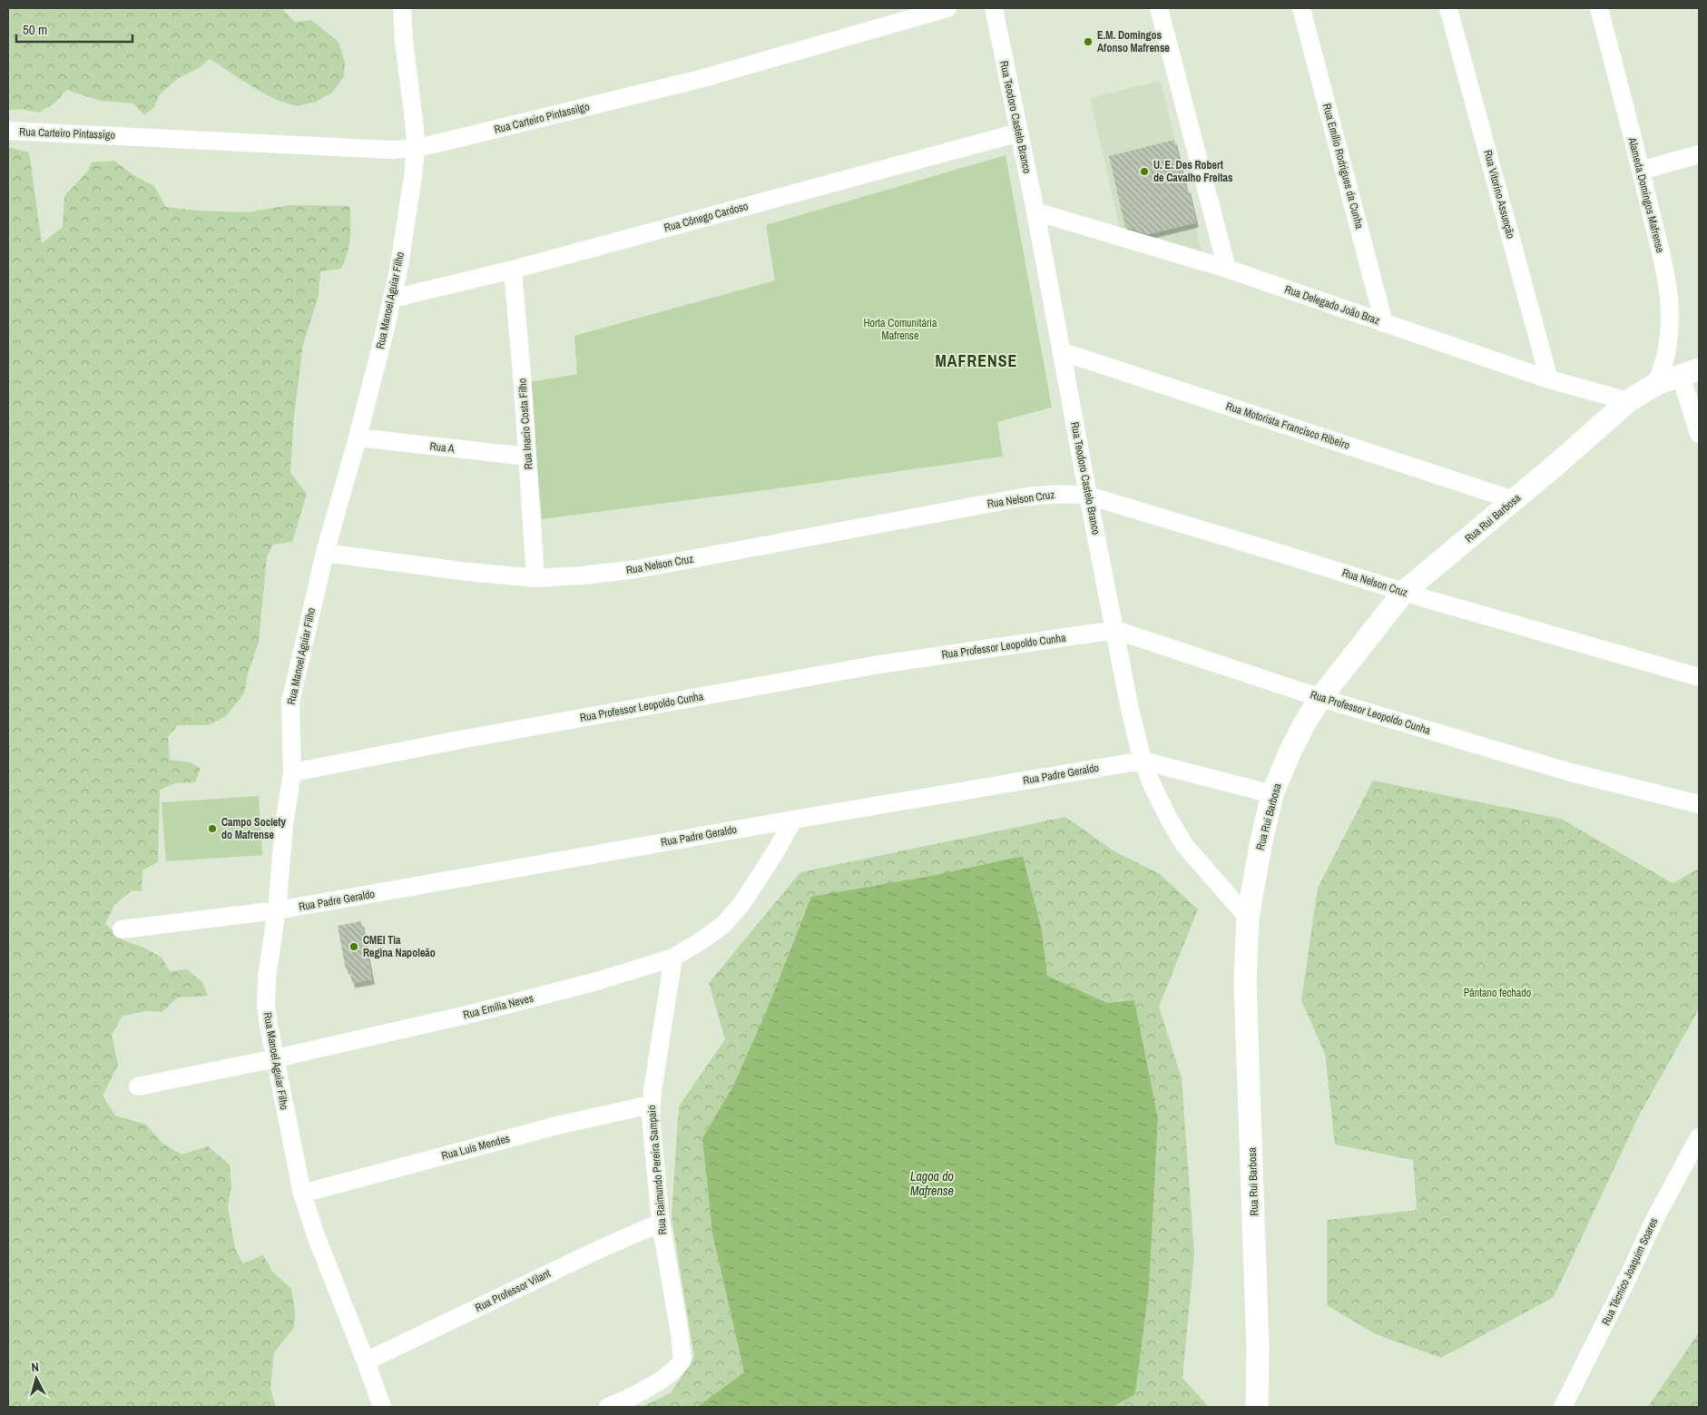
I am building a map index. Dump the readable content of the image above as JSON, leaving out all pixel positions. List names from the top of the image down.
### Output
{
  "streets": {
    "street": [
      "Rua Teodoro Castelo Branco",
      "Rua Carteiro Pintassilgo",
      "Rua Carteiro Pintassigo",
      "Rua Emílio Rodrigues da Cunha",
      "Rua Vitorino Assunção",
      "Alameda Domingos Mafrense",
      "Rua Cônego Cardoso",
      "Rua Manoel Aguiar Filho",
      "Rua Delegado João Braz",
      "Rua Inacio Costa Filho",
      "Rua Motorista Francisco Ribeiro",
      "Rua A",
      "Rua Nelson Cruz",
      "Rua Rui Barbosa",
      "Rua Professor Leopoldo Cunha",
      "Rua Padre Geraldo",
      "Rua Emília Neves",
      "Rua Luís Mendes",
      "Rua Raimundo Pereira Sampaio",
      "Rua Técnico Joaquim Soares",
      "Rua Professor Vilant"
    ]
  },
  "crossings": [
    ["Rua Teodoro Castelo Branco", "Rua Cônego Cardoso"],
    ["Rua Teodoro Castelo Branco", "Rua Delegado João Braz"],
    ["Rua Teodoro Castelo Branco", "Rua Motorista Francisco Ribeiro"],
    ["Rua Teodoro Castelo Branco", "Rua Nelson Cruz"],
    ["Rua Teodoro Castelo Branco", "Rua Rui Barbosa"],
    ["Rua Teodoro Castelo Branco", "Rua Professor Leopoldo Cunha"],
    ["Rua Teodoro Castelo Branco", "Rua Padre Geraldo"],
    ["Rua Carteiro Pintassilgo", "Rua Carteiro Pintassigo"],
    ["Rua Carteiro Pintassilgo", "Rua Manoel Aguiar Filho"],
    ["Rua Emílio Rodrigues da Cunha", "Rua Delegado João Braz"],
    ["Rua Vitorino Assunção", "Rua Delegado João Braz"],
    ["Alameda Domingos Mafrense", "Rua Rui Barbosa"],
    ["Rua Cônego Cardoso", "Rua Manoel Aguiar Filho"],
    ["Rua Cônego Cardoso", "Rua Inacio Costa Filho"],
    ["Rua Manoel Aguiar Filho", "Rua A"],
    ["Rua Manoel Aguiar Filho", "Rua Nelson Cruz"],
    ["Rua Manoel Aguiar Filho", "Rua Professor Leopoldo Cunha"],
    ["Rua Manoel Aguiar Filho", "Rua Padre Geraldo"],
    ["Rua Manoel Aguiar Filho", "Rua Emília Neves"],
    ["Rua Manoel Aguiar Filho", "Rua Luís Mendes"],
    ["Rua Manoel Aguiar Filho", "Rua Professor Vilant"],
    ["Rua Delegado João Braz", "Rua Rui Barbosa"],
    ["Rua Inacio Costa Filho", "Rua A"],
    ["Rua Inacio Costa Filho", "Rua Nelson Cruz"],
    ["Rua Motorista Francisco Ribeiro", "Rua Rui Barbosa"],
    ["Rua Nelson Cruz", "Rua Rui Barbosa"],
    ["Rua Rui Barbosa", "Rua Professor Leopoldo Cunha"],
    ["Rua Rui Barbosa", "Rua Padre Geraldo"],
    ["Rua Padre Geraldo", "Rua Emília Neves"],
    ["Rua Emília Neves", "Rua Raimundo Pereira Sampaio"],
    ["Rua Luís Mendes", "Rua Raimundo Pereira Sampaio"],
    ["Rua Raimundo Pereira Sampaio", "Rua Professor Vilant"]
  ],
  "districts": ["MAFRENSE"],
  "water": ["Lagoa do Mafrense"],
  "parks": ["Horta Comunitária Mafrense", "Pântano fechado"],
  "places": [
    "E.M. Domingos Afonso Mafrense",
    "U. E. Des Robert de Cavalho Freitas",
    "Campo Society do Mafrense",
    "CMEI Tia Regina Napoleão"
  ],
  "scale_bar": "50 m",
  "north": "top"
}
